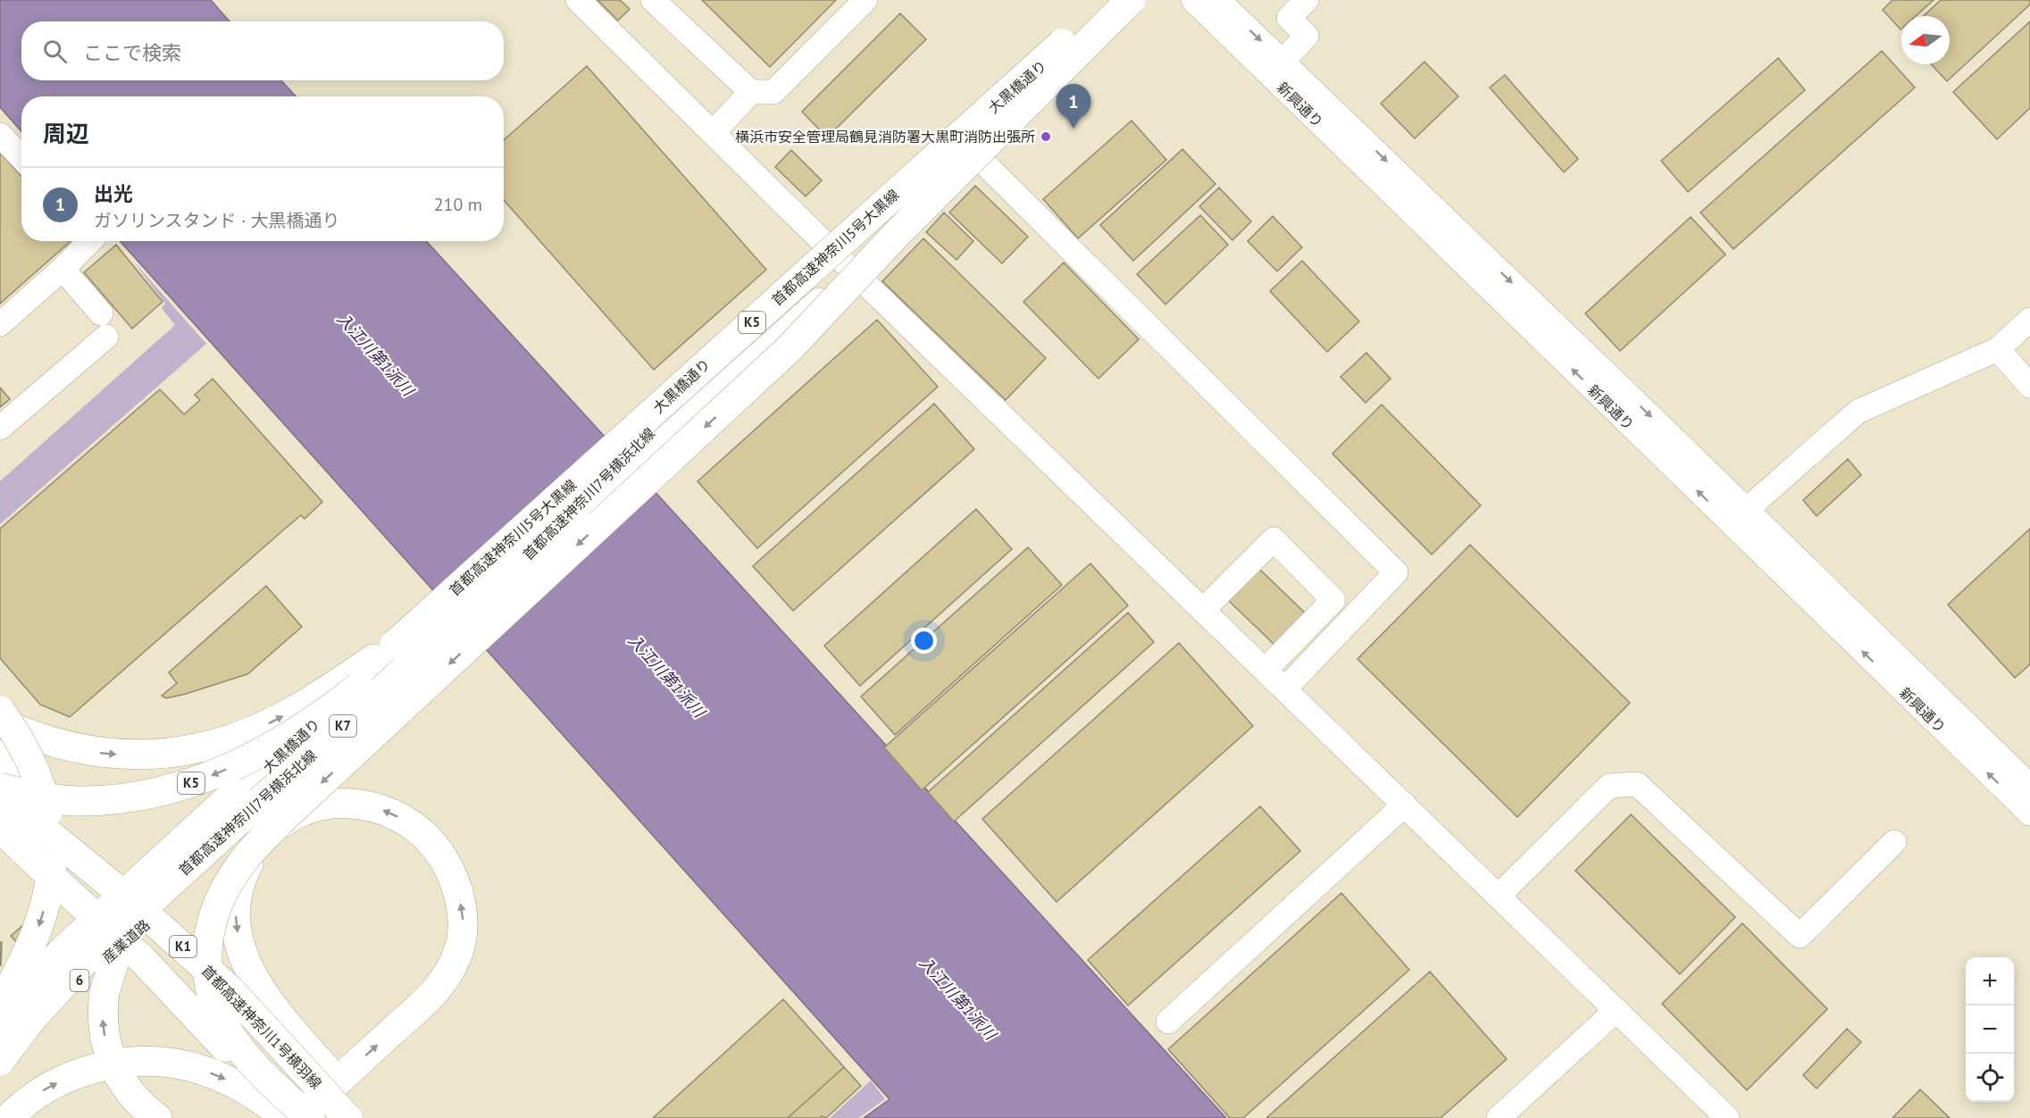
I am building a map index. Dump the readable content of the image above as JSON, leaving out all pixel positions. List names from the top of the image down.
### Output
{
  "streets": {
    "main road": [
      "首都高速神奈川5号大黒線",
      "K5",
      "首都高速神奈川7号横浜北線",
      "K7",
      "産業道路",
      "K1",
      "6",
      "首都高速神奈川1号横羽線"
    ],
    "street": ["大黒橋通り", "新興通り"]
  },
  "crossings": [
    ["大黒橋通り", "産業道路"],
    ["大黒橋通り", "6"],
    ["首都高速神奈川5号大黒線", "K5"],
    ["首都高速神奈川5号大黒線", "首都高速神奈川7号横浜北線"],
    ["K5", "首都高速神奈川7号横浜北線"],
    ["産業道路", "6"]
  ],
  "water": ["入江川第1派川"],
  "places": ["横浜市安全管理局鶴見消防署大黒町消防出張所"],
  "north": "left",
  "page": {
    "search": "ここで検索",
    "pins": "1",
    "heading": "周辺",
    "list": [
      {
        "mark": "1",
        "name": "出光",
        "note": "ガソリンスタンド · 大黒橋通り",
        "value": "210 m"
      }
    ],
    "map_buttons": ["+", "−"]
  }
}
